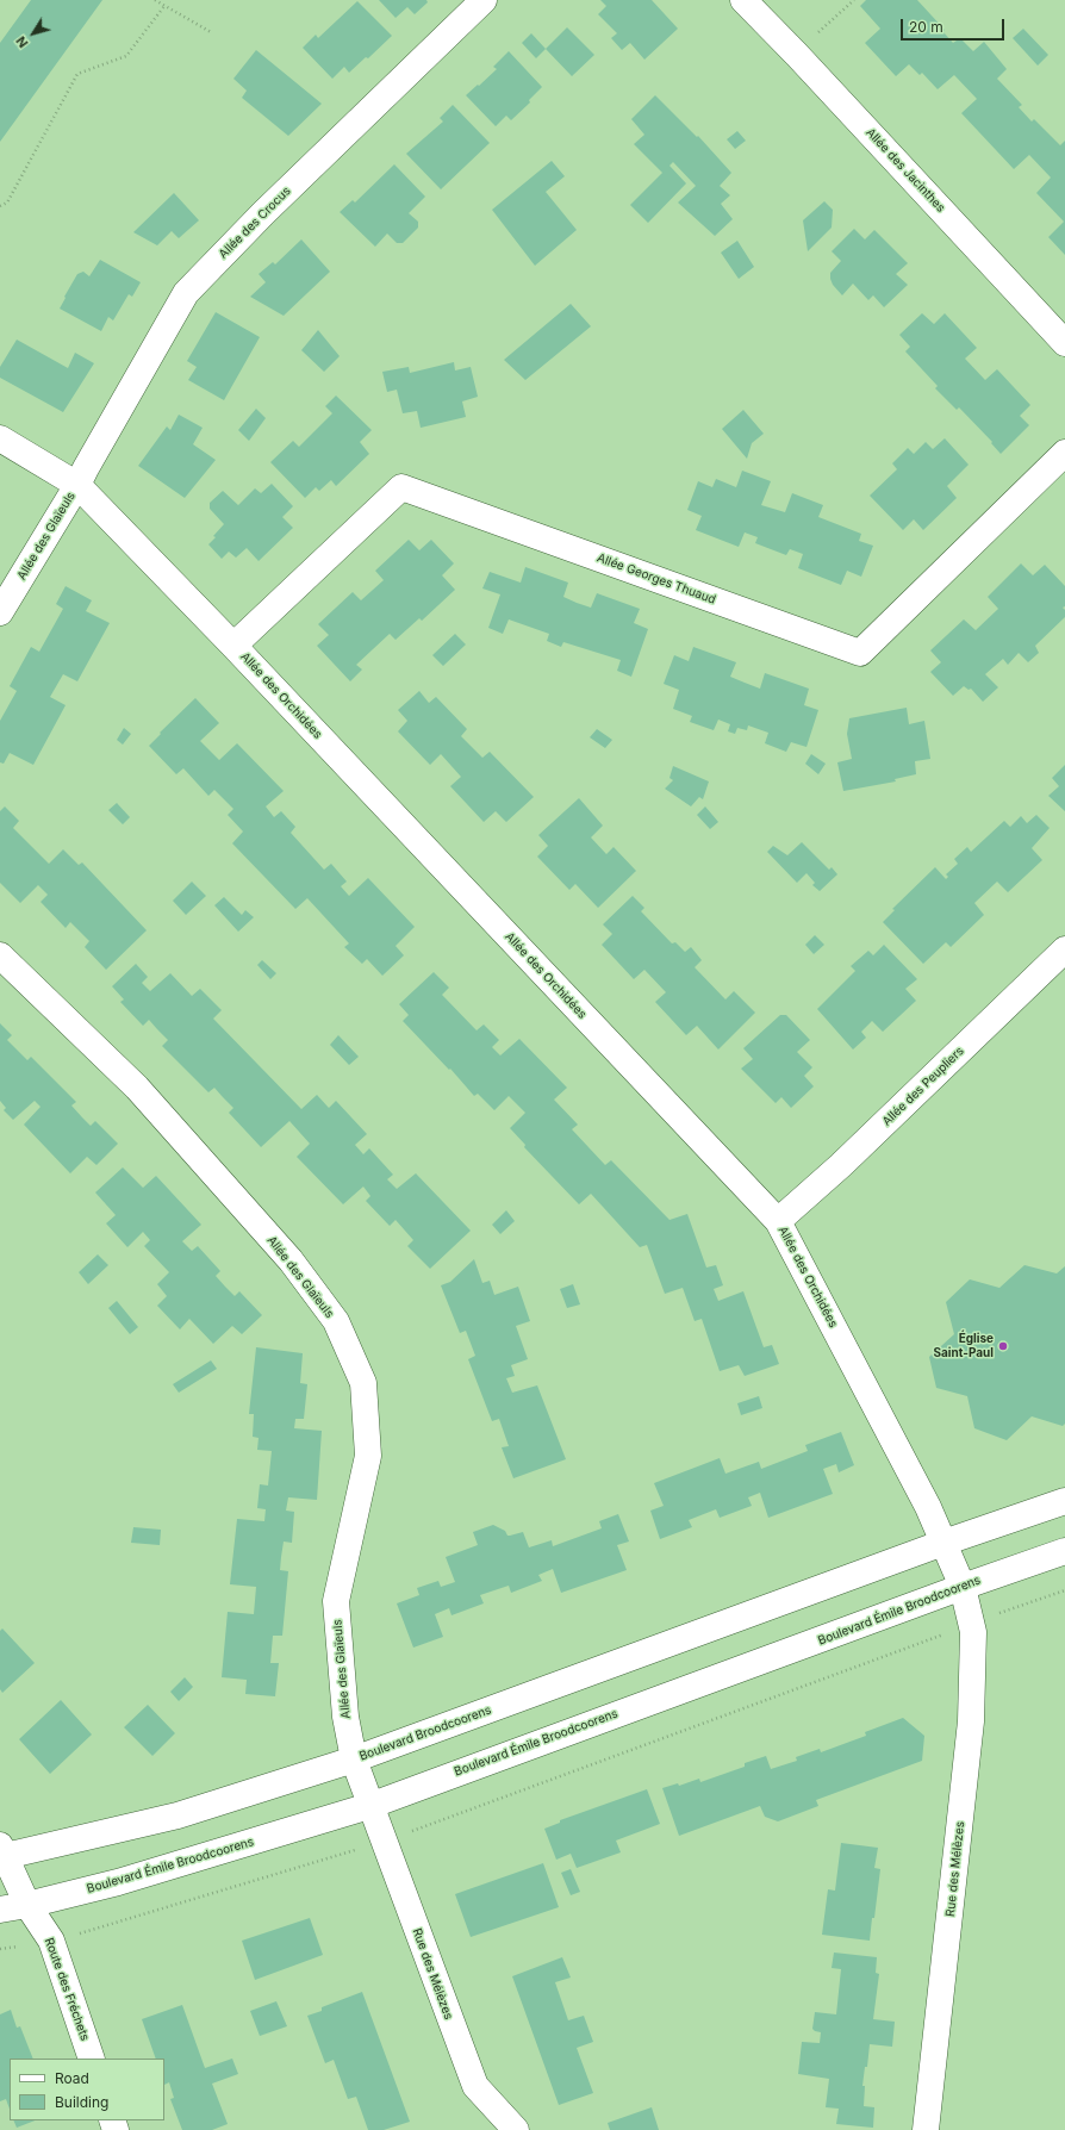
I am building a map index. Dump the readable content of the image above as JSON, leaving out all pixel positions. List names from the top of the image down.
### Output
{
  "streets": {
    "street": [
      "Allée des Jacinthes",
      "Allée des Crocus",
      "Allée des Glaïeuls",
      "Allée Georges Thuaud",
      "Allée des Orchidées",
      "Allée des Peupliers",
      "Boulevard Émile Broodcoorens",
      "Boulevard Broodcoorens",
      "Rue des Mélèzes",
      "Route des Fréchets"
    ]
  },
  "crossings": [
    ["Allée des Crocus", "Allée des Glaïeuls"],
    ["Allée des Crocus", "Allée des Orchidées"],
    ["Allée des Glaïeuls", "Allée des Orchidées"],
    ["Allée des Glaïeuls", "Boulevard Émile Broodcoorens"],
    ["Allée des Glaïeuls", "Boulevard Broodcoorens"],
    ["Allée des Glaïeuls", "Rue des Mélèzes"],
    ["Allée Georges Thuaud", "Allée des Orchidées"],
    ["Allée des Orchidées", "Allée des Peupliers"],
    ["Allée des Orchidées", "Boulevard Émile Broodcoorens"],
    ["Allée des Orchidées", "Boulevard Broodcoorens"],
    ["Allée des Orchidées", "Rue des Mélèzes"],
    ["Boulevard Émile Broodcoorens", "Rue des Mélèzes"],
    ["Boulevard Émile Broodcoorens", "Route des Fréchets"],
    ["Boulevard Broodcoorens", "Route des Fréchets"]
  ],
  "places": ["Église Saint-Paul"],
  "legend": ["Road", "Building"],
  "scale_bar": "20 m",
  "north": "bottom left"
}
